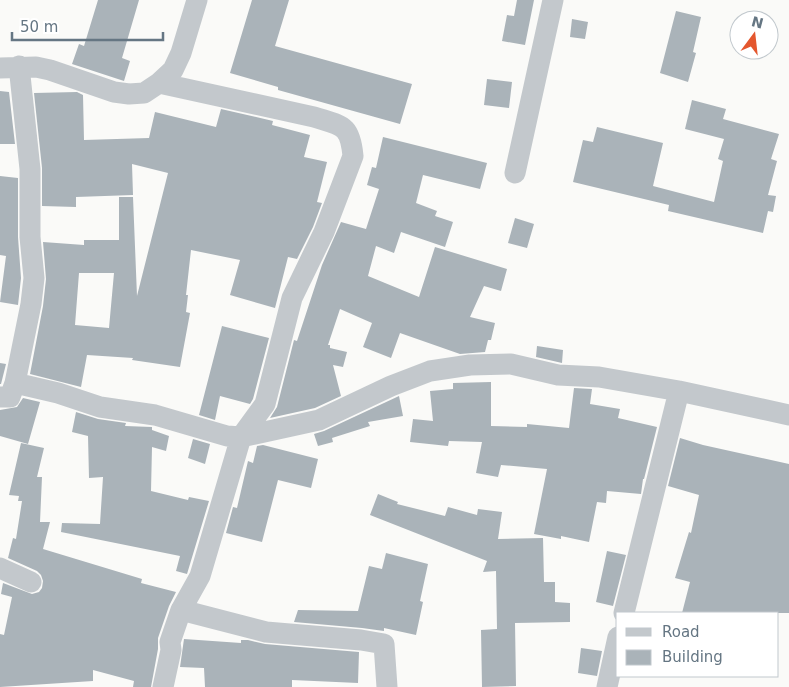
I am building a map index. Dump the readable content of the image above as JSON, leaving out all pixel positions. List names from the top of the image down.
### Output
{
  "legend": ["Road", "Building"],
  "scale_bar": "50 m",
  "north": "top"
}
